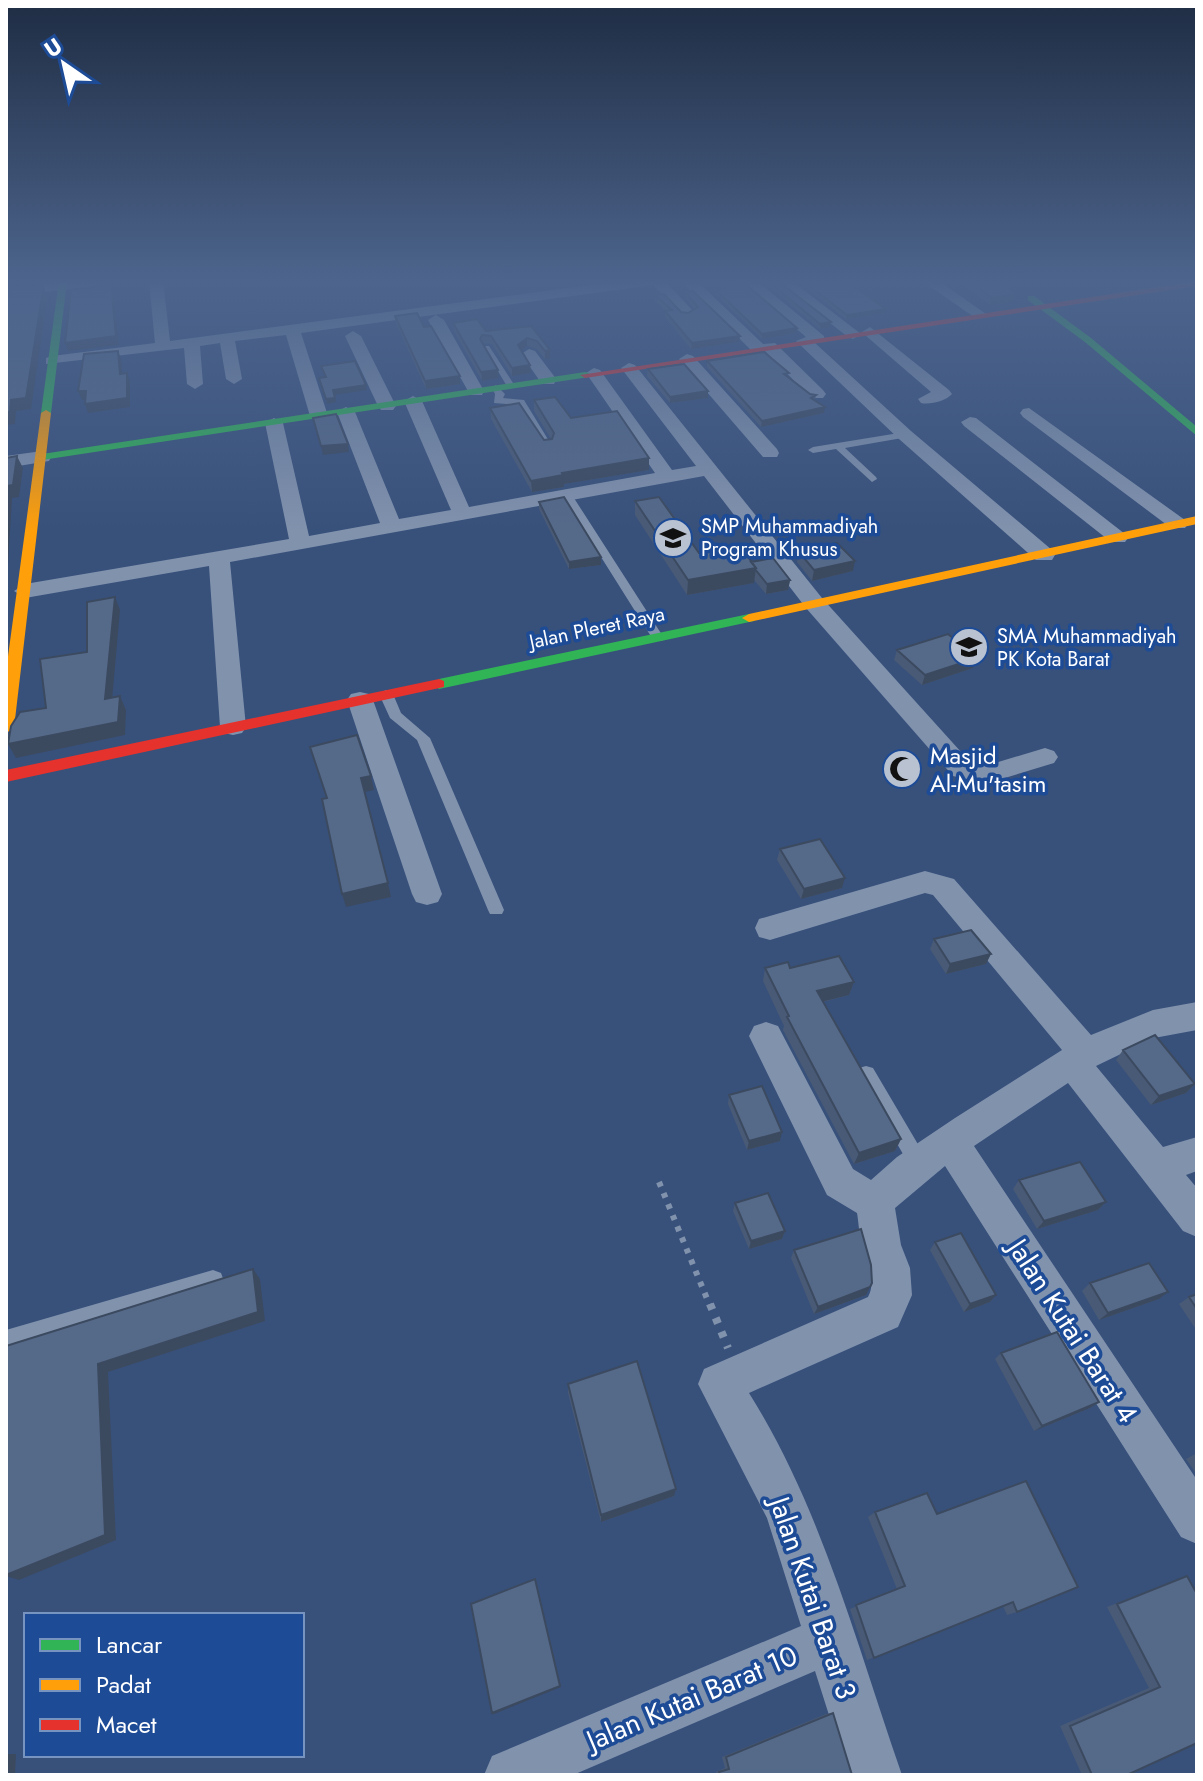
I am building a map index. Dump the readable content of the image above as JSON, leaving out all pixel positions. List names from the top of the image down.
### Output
{
  "streets": {
    "street": [
      "Jalan Pleret Raya",
      "Jalan Kutai Barat 4",
      "Jalan Kutai Barat 3",
      "Jalan Kutai Barat 10"
    ]
  },
  "crossings": [
    ["Jalan Kutai Barat 3", "Jalan Kutai Barat 10"]
  ],
  "places": {
    "school or university": ["SMP Muhammadiyah Program Khusus", "SMA Muhammadiyah PK Kota Barat"],
    "mosque": ["Masjid Al-Mu'tasim"]
  },
  "legend": ["Lancar", "Padat", "Macet"],
  "north": "top left"
}
